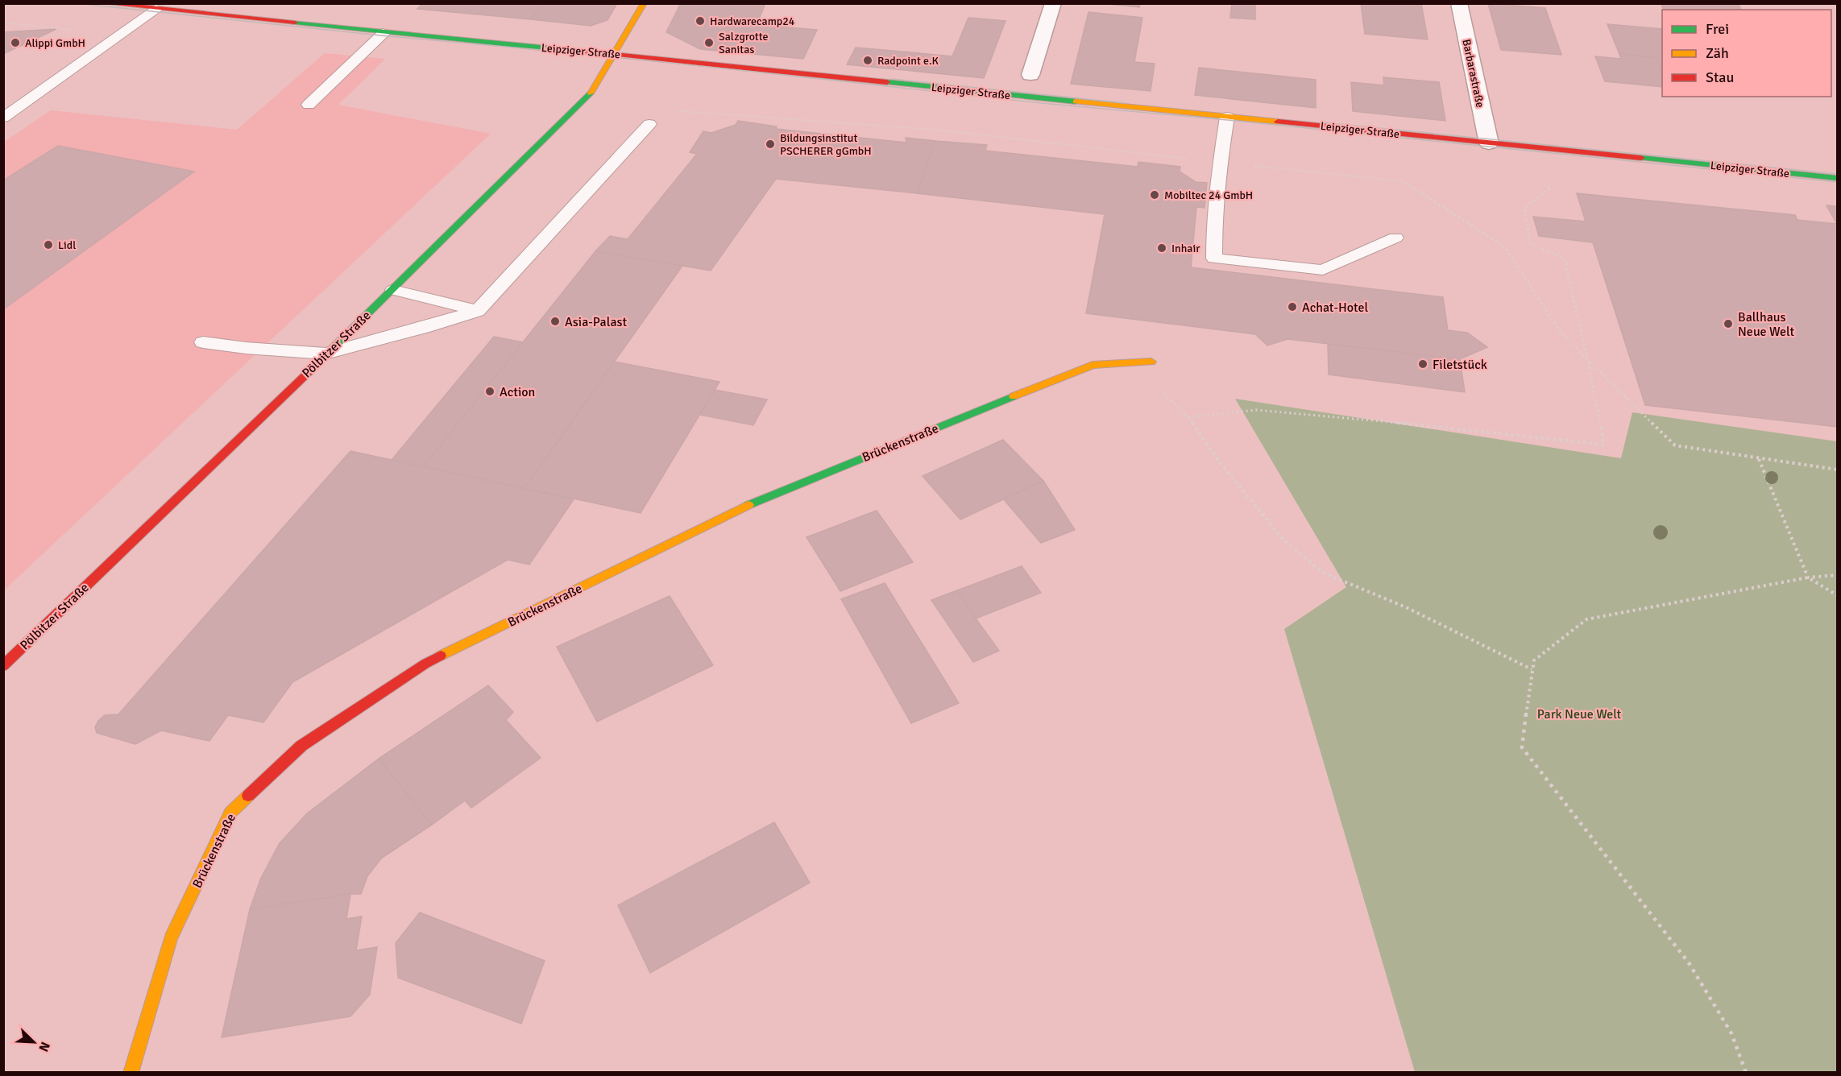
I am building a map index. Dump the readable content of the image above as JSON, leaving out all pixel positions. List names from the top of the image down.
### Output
{
  "streets": {
    "street": [
      "Leipziger Straße",
      "Barbarastraße",
      "Pölbitzer Straße",
      "Brückenstraße"
    ]
  },
  "crossings": [
    ["Leipziger Straße", "Barbarastraße"],
    ["Leipziger Straße", "Pölbitzer Straße"]
  ],
  "parks": ["Park Neue Welt"],
  "places": [
    "Hardwarecamp24",
    "Alippi GmbH",
    "Salzgrotte Sanitas",
    "Radpoint e.K",
    "Bildungsinstitut PSCHERER gGmbH",
    "Mobiltec 24 GmbH",
    "Lidl",
    "Inhair",
    "Achat-Hotel",
    "Asia-Palast",
    "Ballhaus Neue Welt",
    "Filetstück",
    "Action"
  ],
  "legend": ["Frei", "Zäh", "Stau"],
  "north": "bottom right"
}
